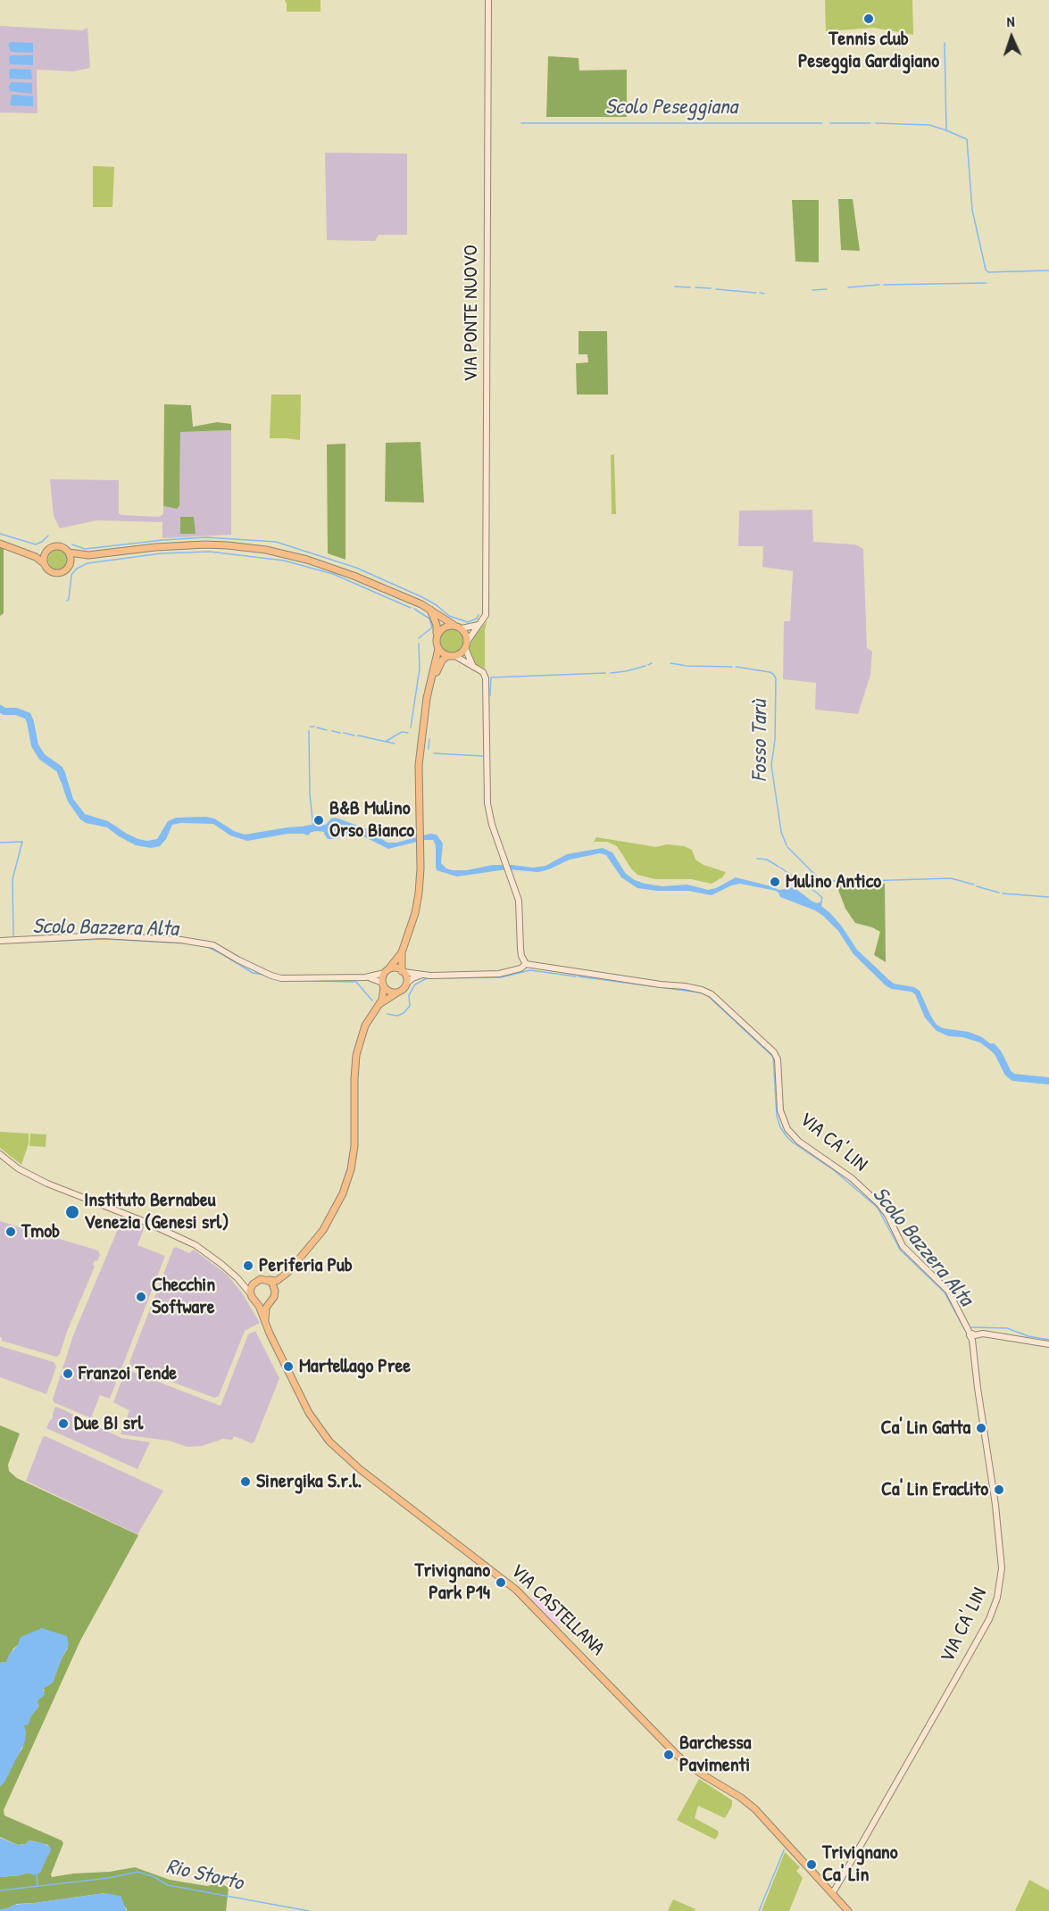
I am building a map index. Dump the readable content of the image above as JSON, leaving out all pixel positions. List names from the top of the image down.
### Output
{
  "streets": {
    "main road": ["VIA CASTELLANA"],
    "street": ["VIA PONTE NUOVO", "VIA CA' LIN"]
  },
  "crossings": [
    ["VIA CA' LIN", "VIA CASTELLANA"]
  ],
  "water": [
    "Scolo Peseggiana",
    "Fosso Tarù",
    "Scolo Bazzera Alta",
    "Rio Storto"
  ],
  "places": [
    "Tennis club Peseggia Gardigiano",
    "B&B Mulino Orso Bianco",
    "Mulino Antico",
    "Instituto Bernabeu Venezia (Genesi srl)",
    "Tmob",
    "Periferia Pub",
    "Checchin Software",
    "Martellago Pree",
    "Franzoi Tende",
    "Due BI srl",
    "Ca' Lin Gatta",
    "Sinergika S.r.l.",
    "Ca' Lin Eraclito",
    "Trivignano Park P14",
    "Barchessa Pavimenti",
    "Trivignano Ca' Lin"
  ],
  "north": "top"
}
